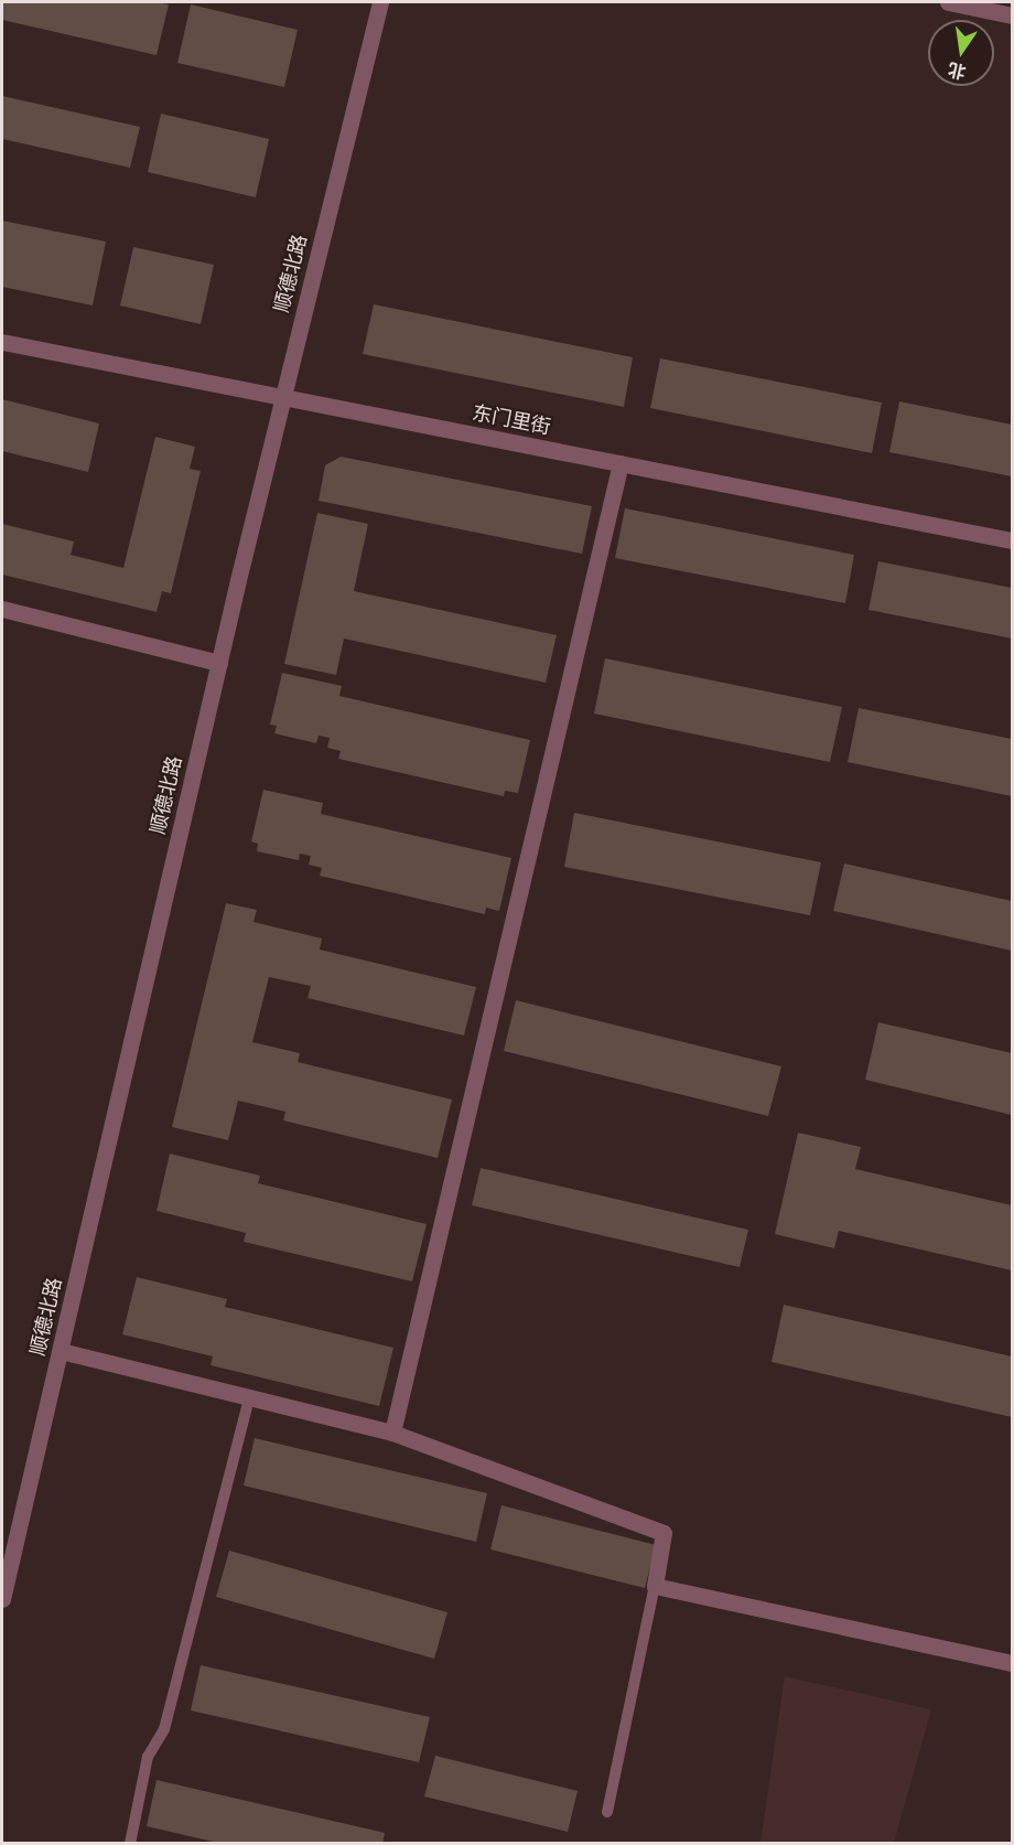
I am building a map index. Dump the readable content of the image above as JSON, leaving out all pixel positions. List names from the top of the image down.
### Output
{
  "streets": {
    "street": ["顺德北路", "东门里街"]
  },
  "crossings": [
    ["顺德北路", "东门里街"]
  ],
  "north": "bottom"
}
